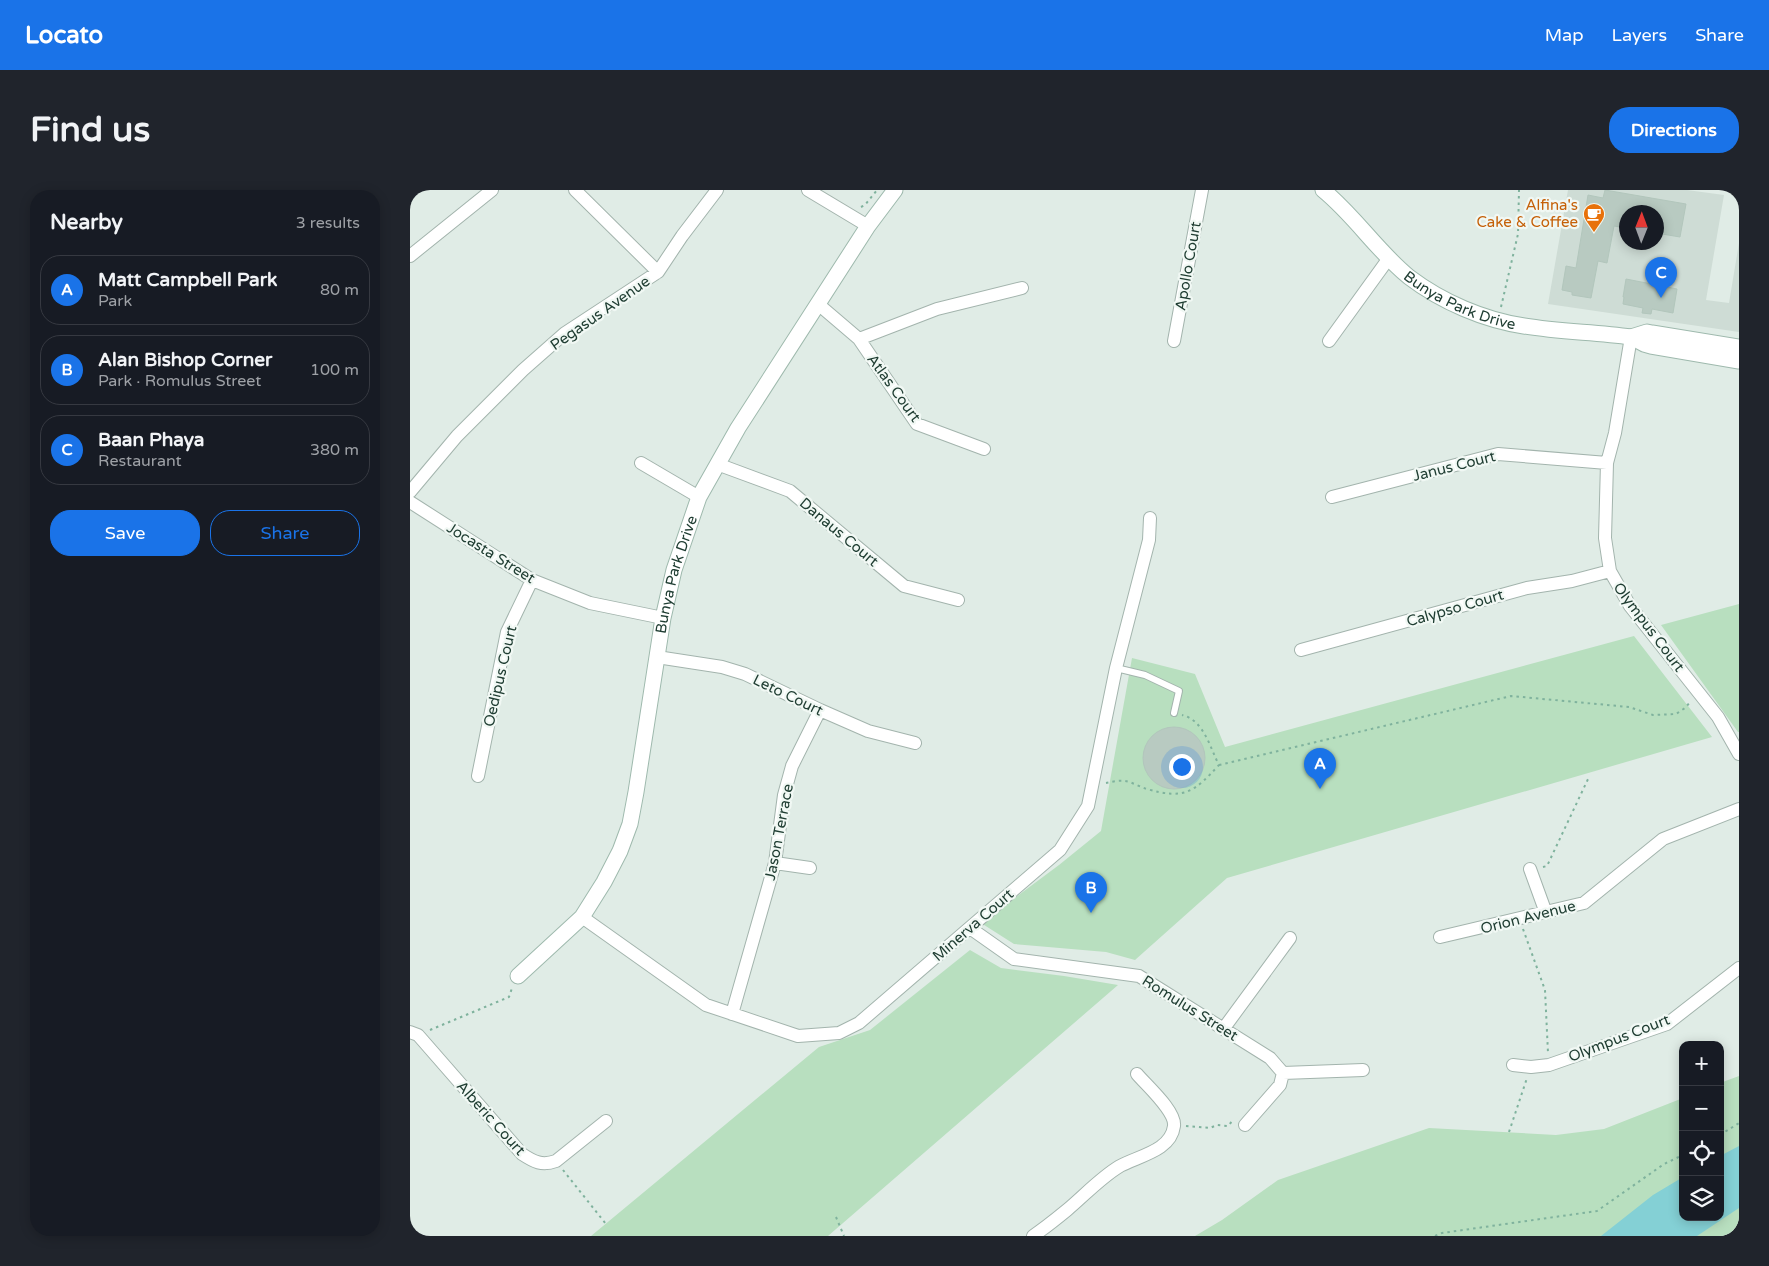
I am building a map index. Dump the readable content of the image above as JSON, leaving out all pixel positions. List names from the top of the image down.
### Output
{
  "streets": {
    "street": [
      "Apollo Court",
      "Bunya Park Drive",
      "Pegasus Avenue",
      "Atlas Court",
      "Janus Court",
      "Danaus Court",
      "Jocasta Street",
      "Calypso Court",
      "Olympus Court",
      "Oedipus Court",
      "Leto Court",
      "Jason Terrace",
      "Orion Avenue",
      "Minerva Court",
      "Romulus Street",
      "Alberic Court"
    ]
  },
  "crossings": [
    ["Bunya Park Drive", "Atlas Court"],
    ["Bunya Park Drive", "Danaus Court"],
    ["Bunya Park Drive", "Jocasta Street"],
    ["Bunya Park Drive", "Olympus Court"],
    ["Bunya Park Drive", "Leto Court"],
    ["Bunya Park Drive", "Minerva Court"],
    ["Janus Court", "Olympus Court"],
    ["Jocasta Street", "Oedipus Court"],
    ["Calypso Court", "Olympus Court"],
    ["Leto Court", "Jason Terrace"],
    ["Jason Terrace", "Minerva Court"],
    ["Minerva Court", "Romulus Street"]
  ],
  "places": {
    "cafe": ["Alfina's Cake & Coffee"]
  },
  "north": "top",
  "page": {
    "header": "Locato",
    "nav": ["Map", "Layers", "Share"],
    "buttons": [
      "Directions",
      ["Save", "Share"]
    ],
    "title": "Find us",
    "heading": ["Nearby", "3 results"],
    "list": [
      {
        "mark": "A",
        "name": "Matt Campbell Park",
        "note": "Park",
        "value": "80 m"
      },
      {
        "mark": "B",
        "name": "Alan Bishop Corner",
        "note": "Park · Romulus Street",
        "value": "100 m"
      },
      {
        "mark": "C",
        "name": "Baan Phaya",
        "note": "Restaurant",
        "value": "380 m"
      }
    ],
    "pins": ["C", "A", "B"],
    "map_buttons": ["+", "−"]
  }
}
